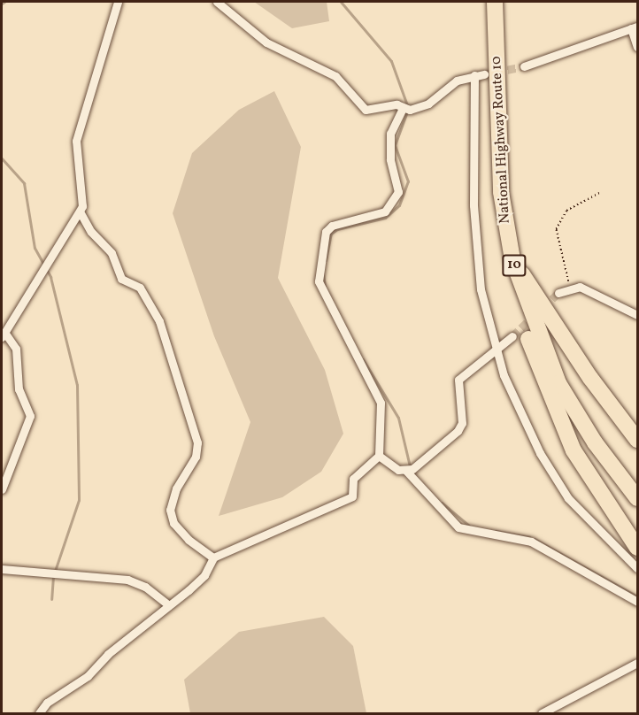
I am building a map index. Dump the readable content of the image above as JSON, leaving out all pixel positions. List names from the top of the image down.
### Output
{
  "streets": {
    "highway": ["National Highway Route 10", "10"]
  }
}
